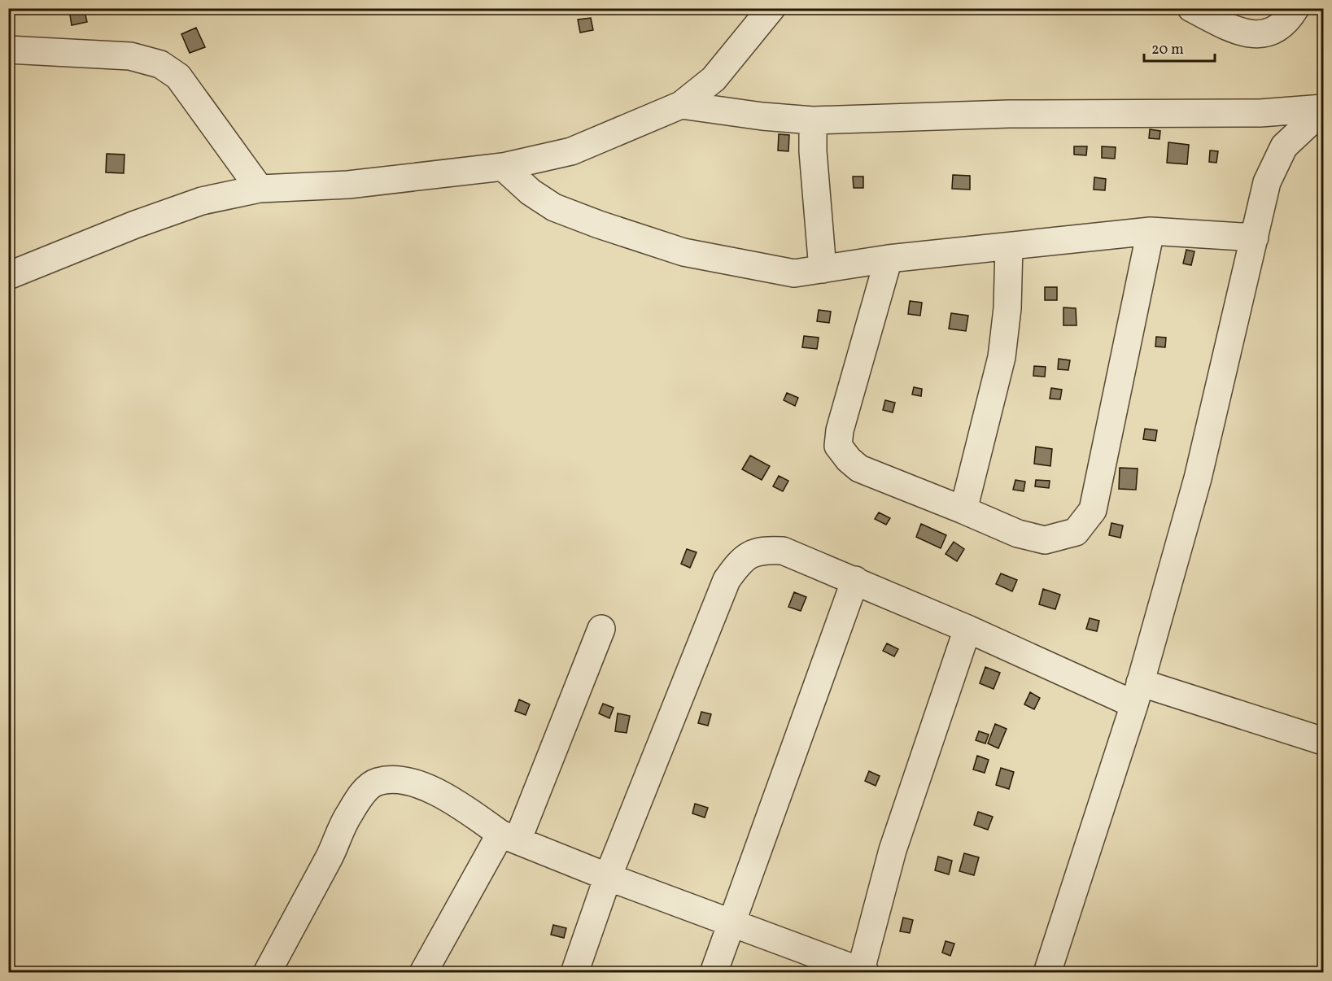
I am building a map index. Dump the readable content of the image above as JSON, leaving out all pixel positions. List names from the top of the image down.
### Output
{
  "scale_bar": "20 m"
}
